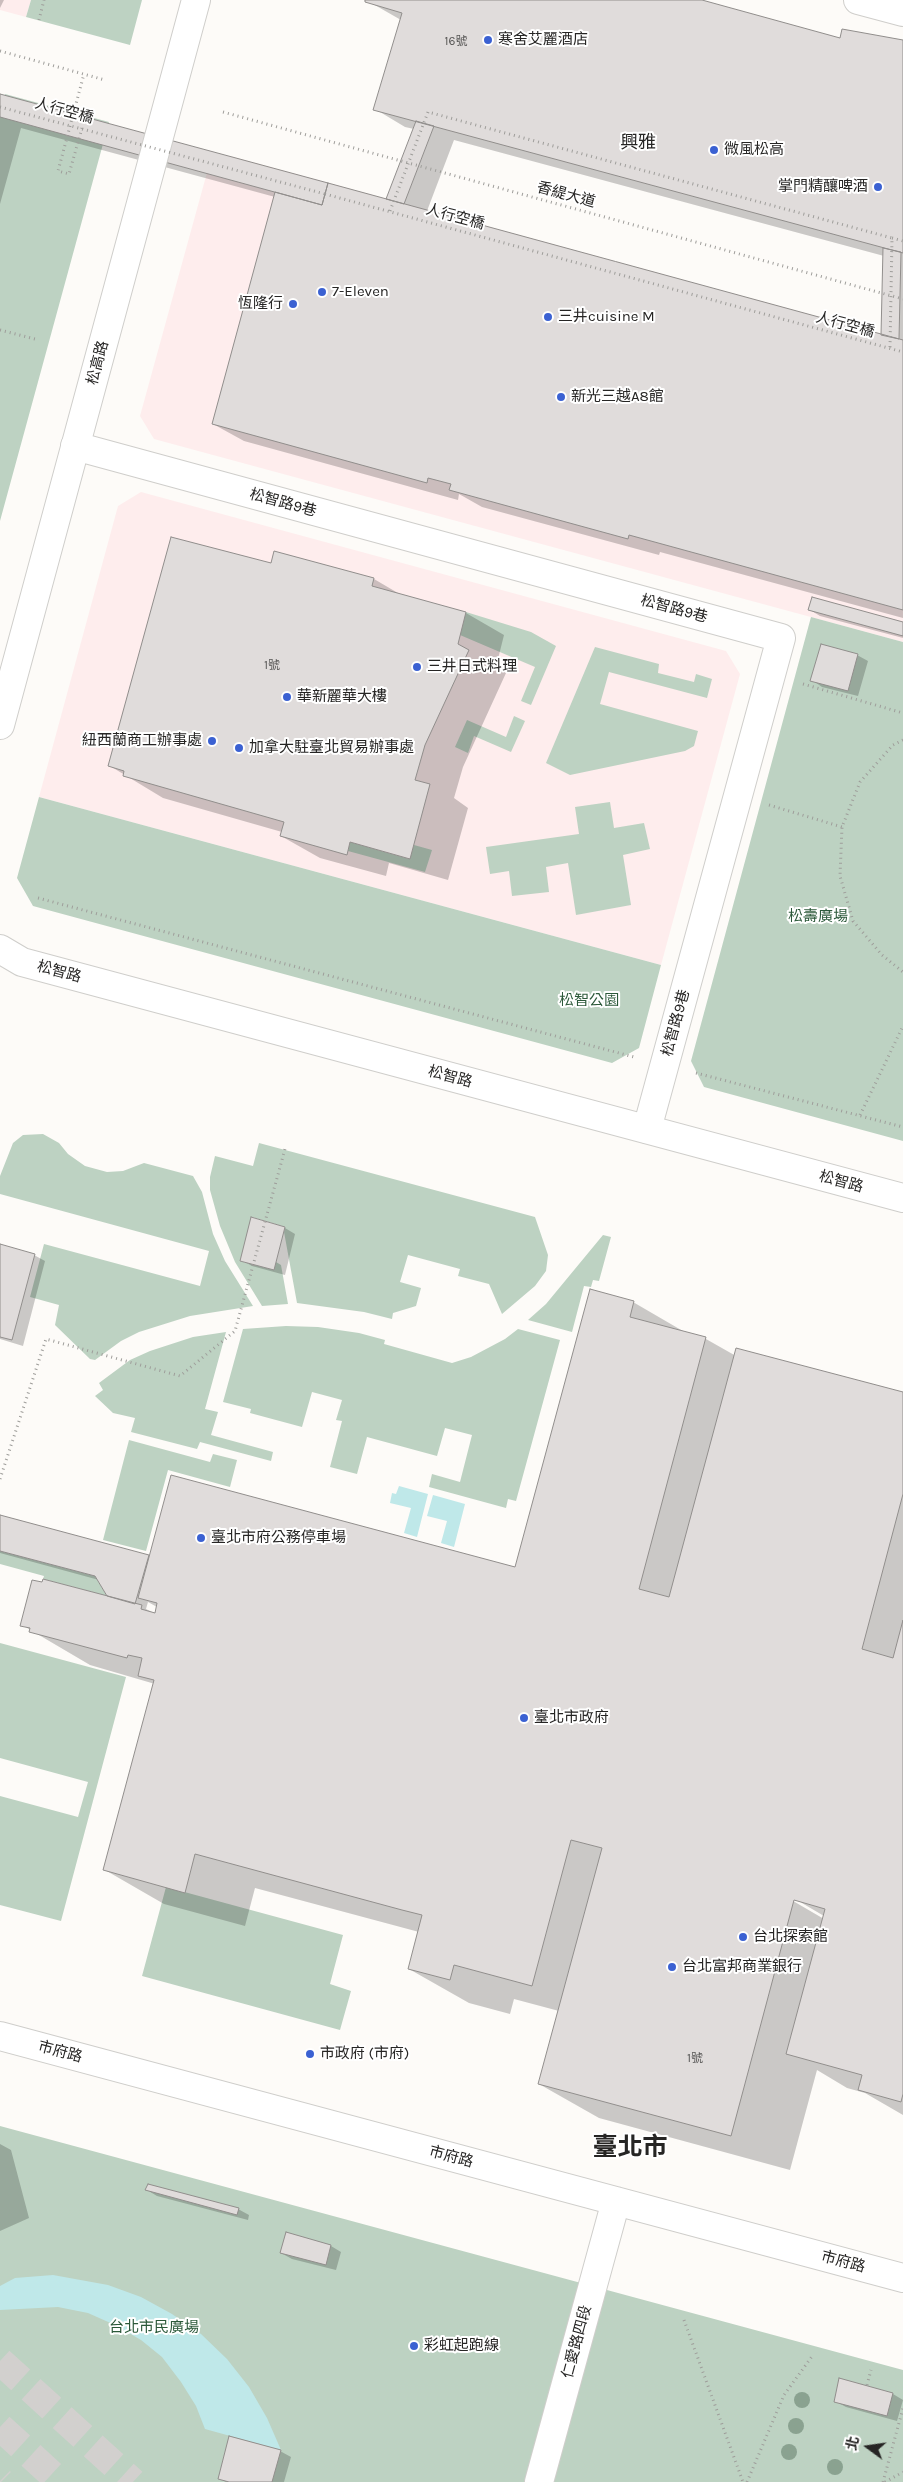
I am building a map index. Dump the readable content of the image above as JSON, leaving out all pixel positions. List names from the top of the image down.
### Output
{
  "streets": {
    "street": [
      "松高路",
      "松智路9巷",
      "松智路",
      "市府路",
      "仁愛路四段"
    ],
    "path": ["人行空橋", "香緹大道"]
  },
  "crossings": [
    ["松高路", "松智路9巷"],
    ["松智路9巷", "松智路"],
    ["市府路", "仁愛路四段"]
  ],
  "districts": ["興雅", "臺北市"],
  "parks": ["松壽廣場", "松智公園", "台北市民廣場"],
  "places": [
    "寒舍艾麗酒店",
    "微風松高",
    "掌門精釀啤酒",
    "7-Eleven",
    "恆隆行",
    "三井cuisine M",
    "新光三越A8館",
    "三井日式料理",
    "華新麗華大樓",
    "紐西蘭商工辦事處",
    "加拿大駐臺北貿易辦事處",
    "臺北市府公務停車場",
    "臺北市政府",
    "台北探索館",
    "台北富邦商業銀行",
    "市政府 (市府)",
    "彩虹起跑線"
  ],
  "house_numbers": ["16號", "1號", "1號"],
  "north": "left"
}
